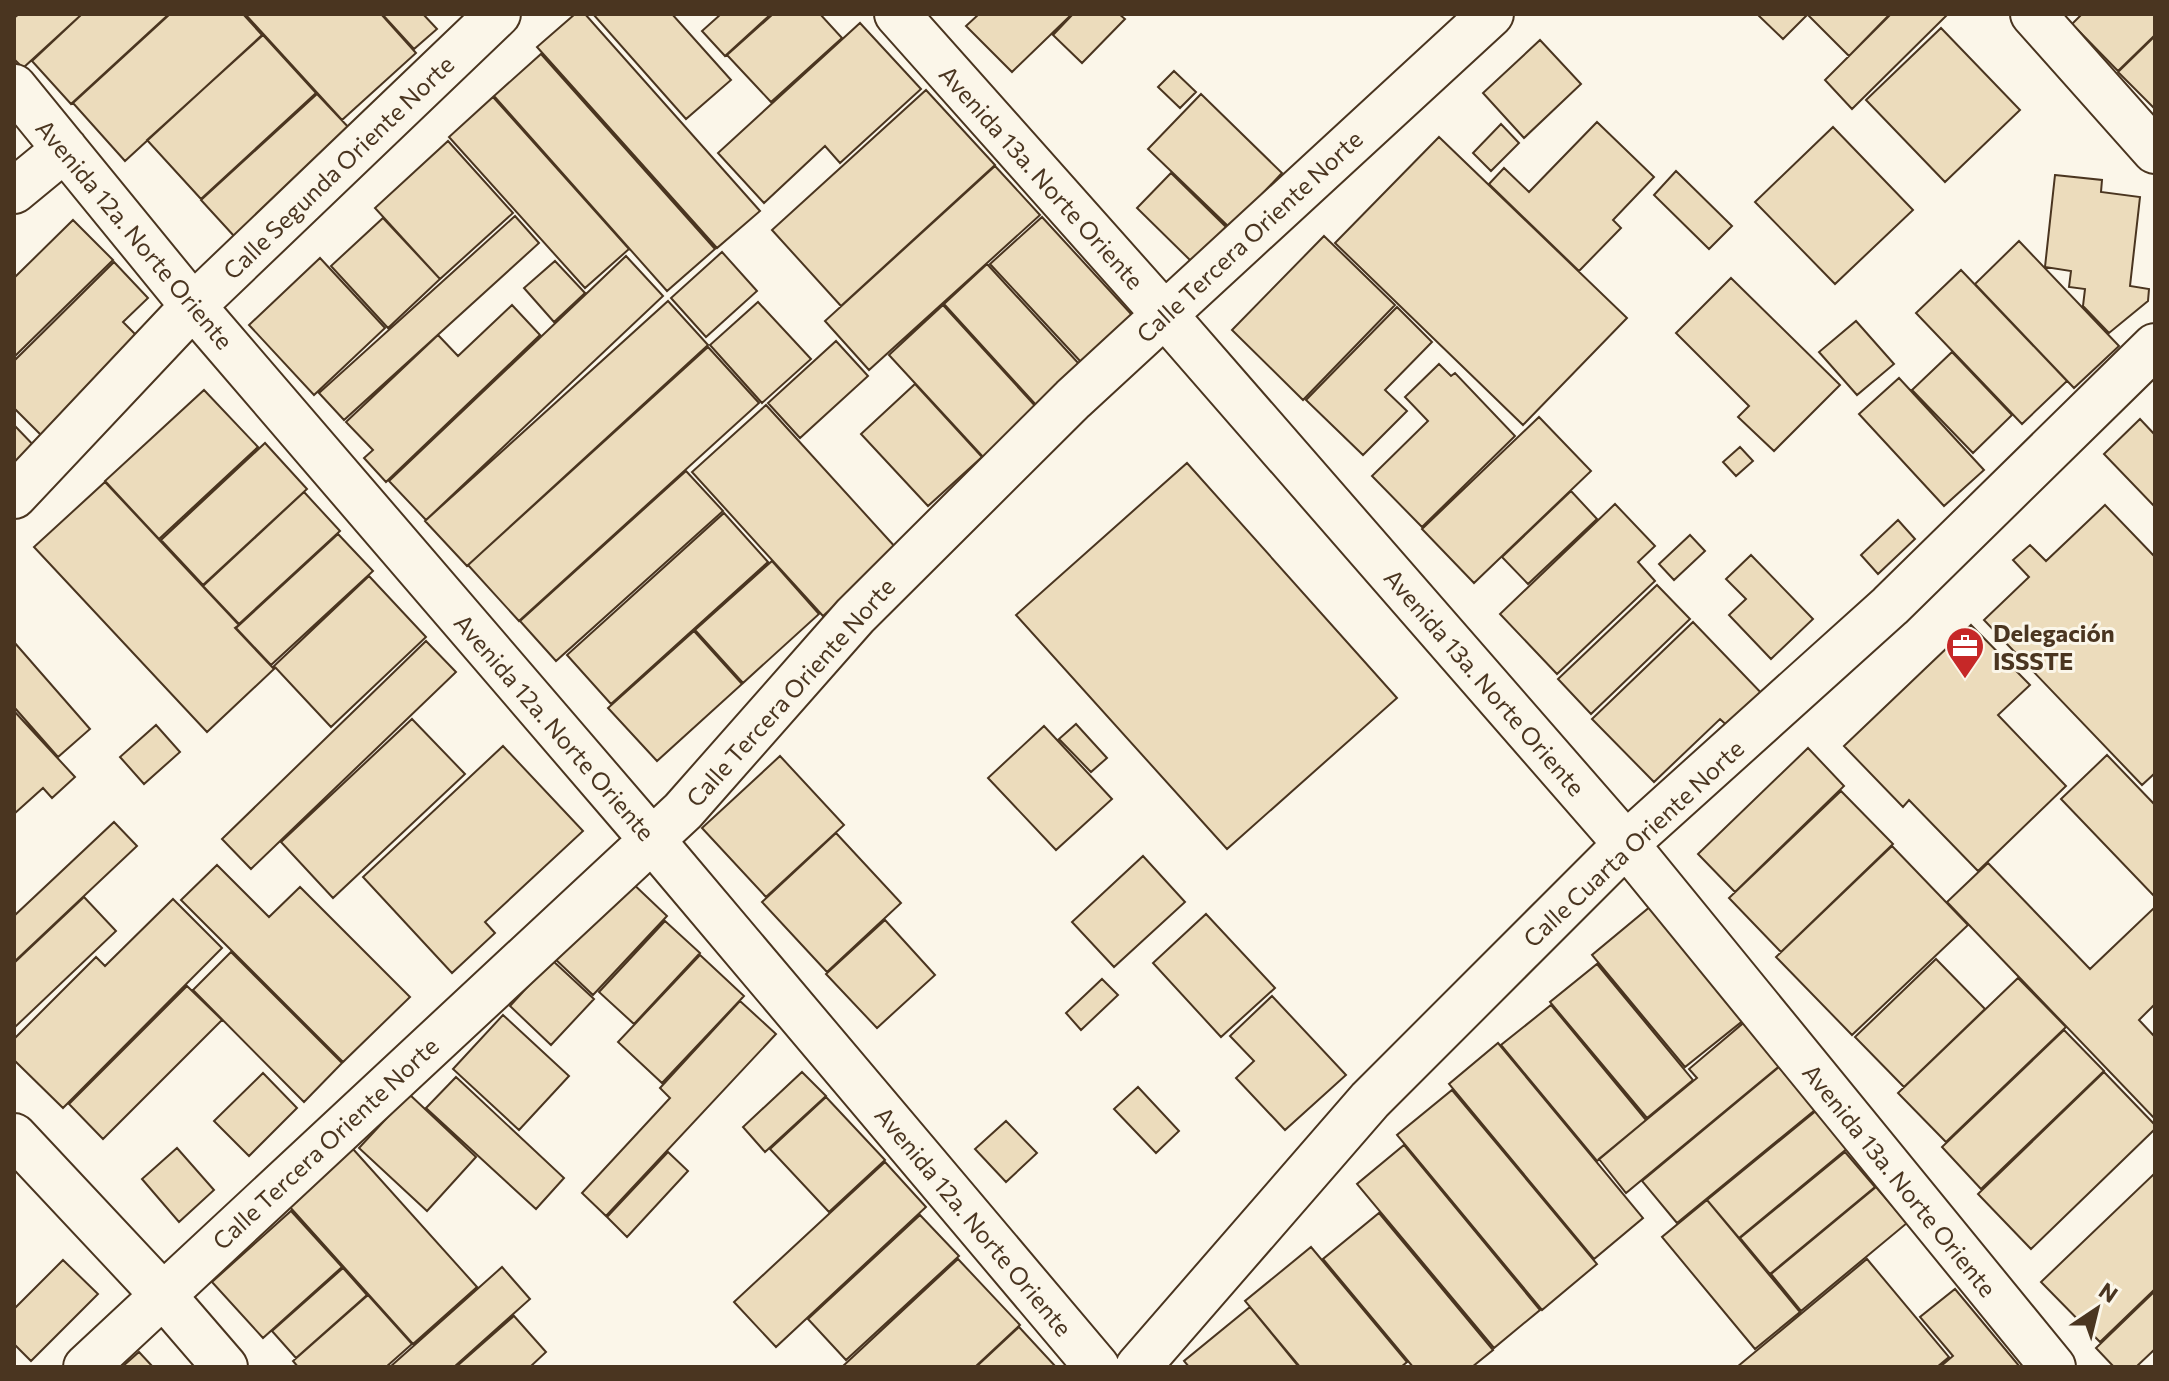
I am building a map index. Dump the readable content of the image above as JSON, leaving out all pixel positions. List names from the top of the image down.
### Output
{
  "streets": {
    "street": [
      "Calle Segunda Oriente Norte",
      "Avenida 13a. Norte Oriente",
      "Avenida 12a. Norte Oriente",
      "Calle Tercera Oriente Norte",
      "Calle Cuarta Oriente Norte"
    ]
  },
  "crossings": [
    ["Calle Segunda Oriente Norte", "Avenida 12a. Norte Oriente"],
    ["Avenida 13a. Norte Oriente", "Calle Tercera Oriente Norte"],
    ["Avenida 13a. Norte Oriente", "Calle Cuarta Oriente Norte"],
    ["Avenida 12a. Norte Oriente", "Calle Tercera Oriente Norte"]
  ],
  "places": {
    "office": ["Delegación ISSSTE"]
  },
  "north": "top right"
}
